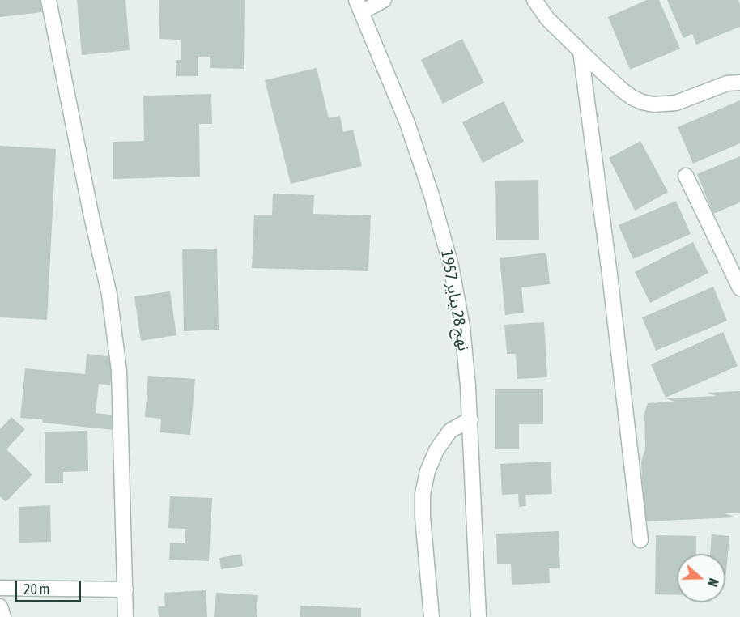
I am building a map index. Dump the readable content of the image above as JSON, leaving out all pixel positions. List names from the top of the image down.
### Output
{
  "streets": {
    "street": ["نهج 28 يناير 1957"]
  },
  "scale_bar": "20 m",
  "north": "right"
}
